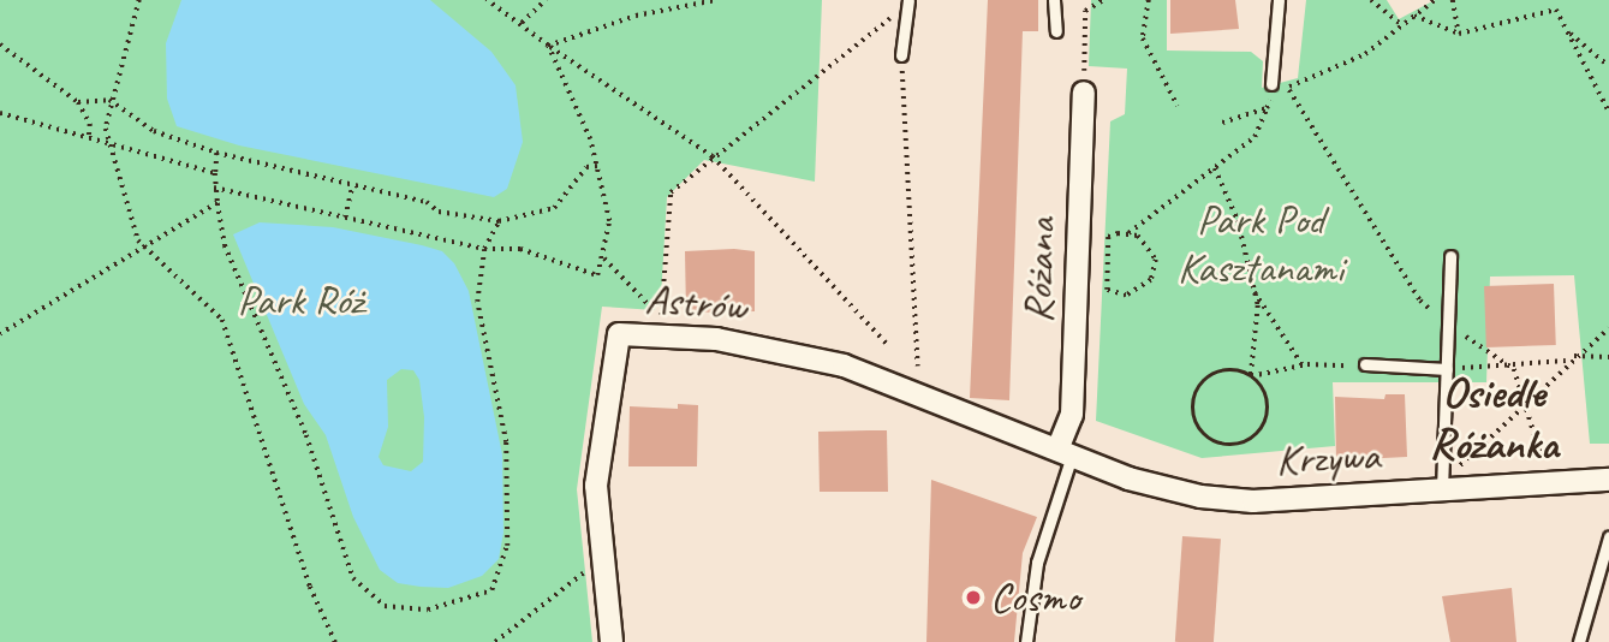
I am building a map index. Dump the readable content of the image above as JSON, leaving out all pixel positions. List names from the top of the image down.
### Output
{
  "streets": {
    "street": ["Różana", "Astrów", "Krzywa"]
  },
  "crossings": [
    ["Różana", "Astrów"],
    ["Różana", "Krzywa"],
    ["Astrów", "Krzywa"]
  ],
  "districts": ["Osiedle Różanka"],
  "parks": ["Park Pod Kasztanami", "Park Róż"],
  "places": ["Cosmo"]
}
